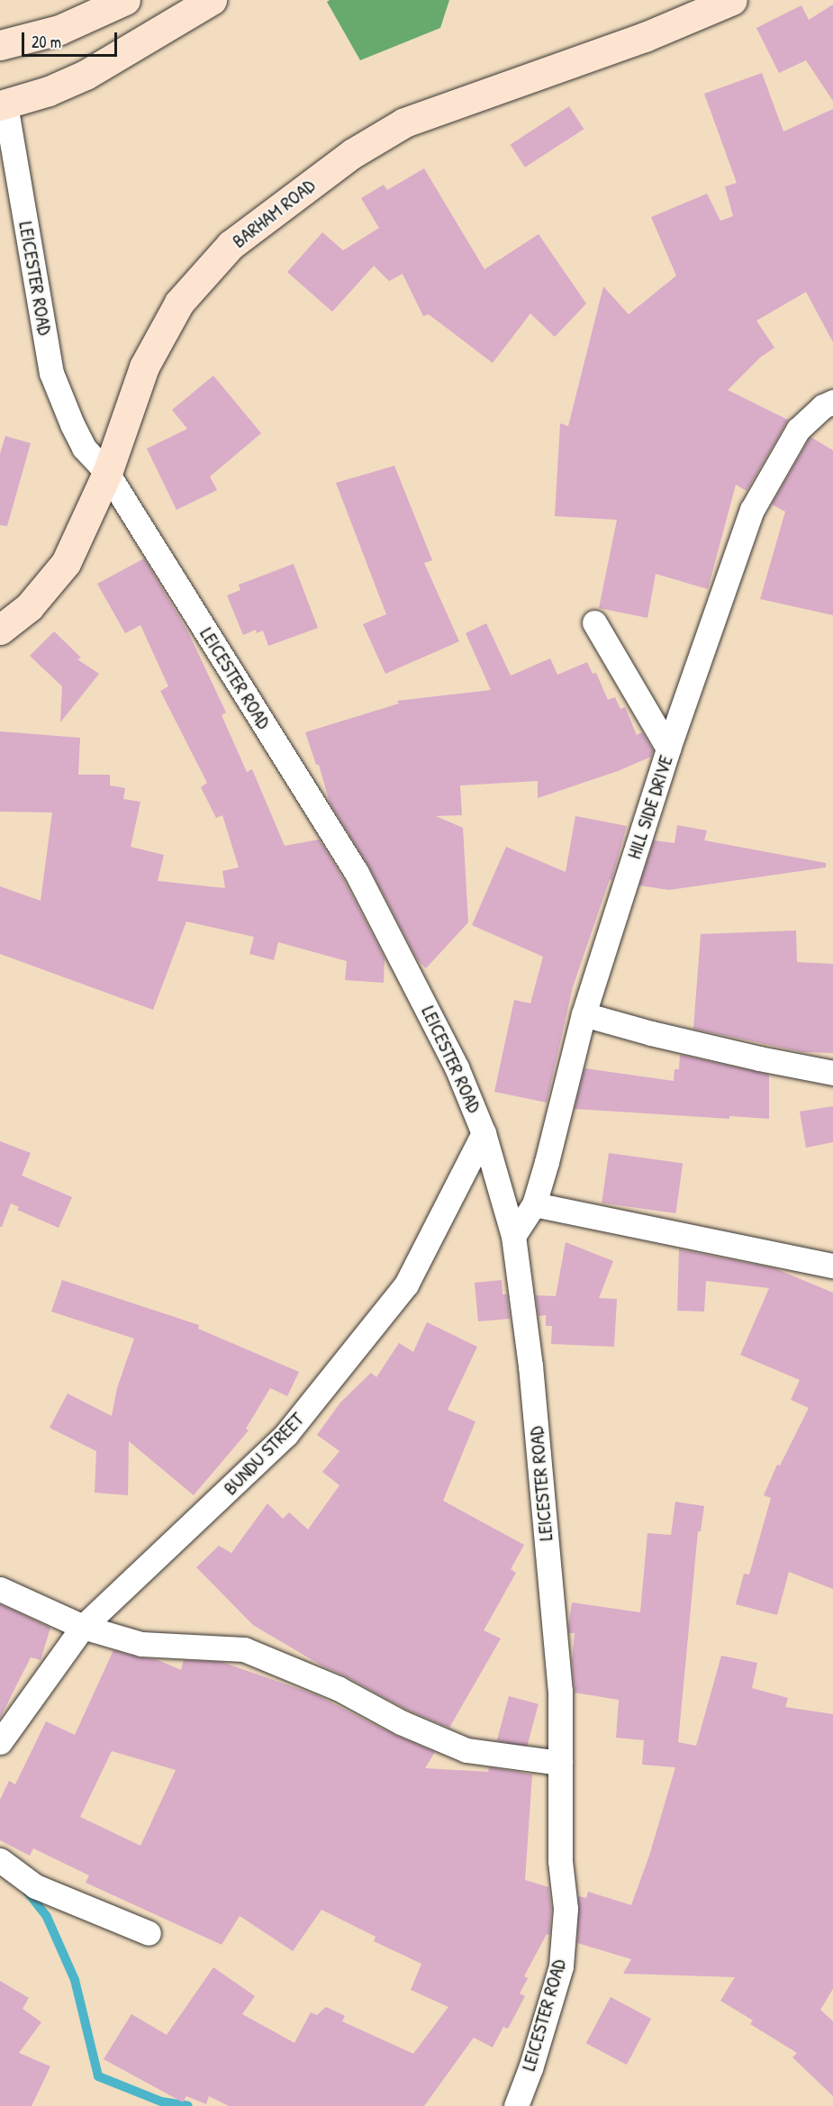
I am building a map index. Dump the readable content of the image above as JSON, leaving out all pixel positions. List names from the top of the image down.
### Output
{
  "streets": {
    "street": [
      "BARHAM ROAD",
      "LEICESTER ROAD",
      "HILL SIDE DRIVE",
      "BUNDU STREET"
    ]
  },
  "crossings": [
    ["BARHAM ROAD", "LEICESTER ROAD"],
    ["LEICESTER ROAD", "HILL SIDE DRIVE"],
    ["LEICESTER ROAD", "BUNDU STREET"]
  ],
  "scale_bar": "20 m"
}
